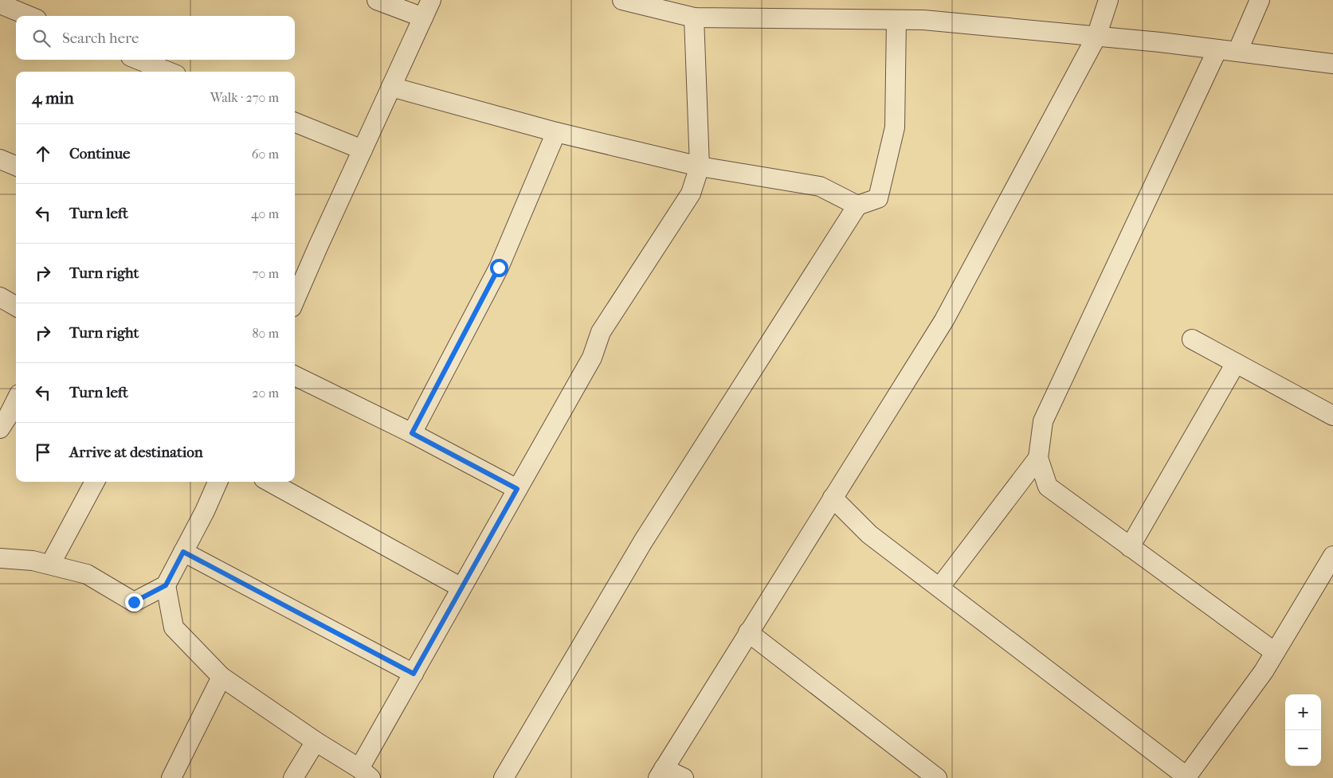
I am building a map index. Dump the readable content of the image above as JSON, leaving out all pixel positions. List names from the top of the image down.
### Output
{
  "page": {
    "search": "Search here",
    "heading": ["4 min", "Walk · 270 m"],
    "list": [
      ["Continue", "60 m"],
      ["Turn left", "40 m"],
      ["Turn right", "70 m"],
      ["Turn right", "80 m"],
      ["Turn left", "20 m"],
      "Arrive at destination"
    ],
    "map_buttons": ["+", "−"]
  }
}
